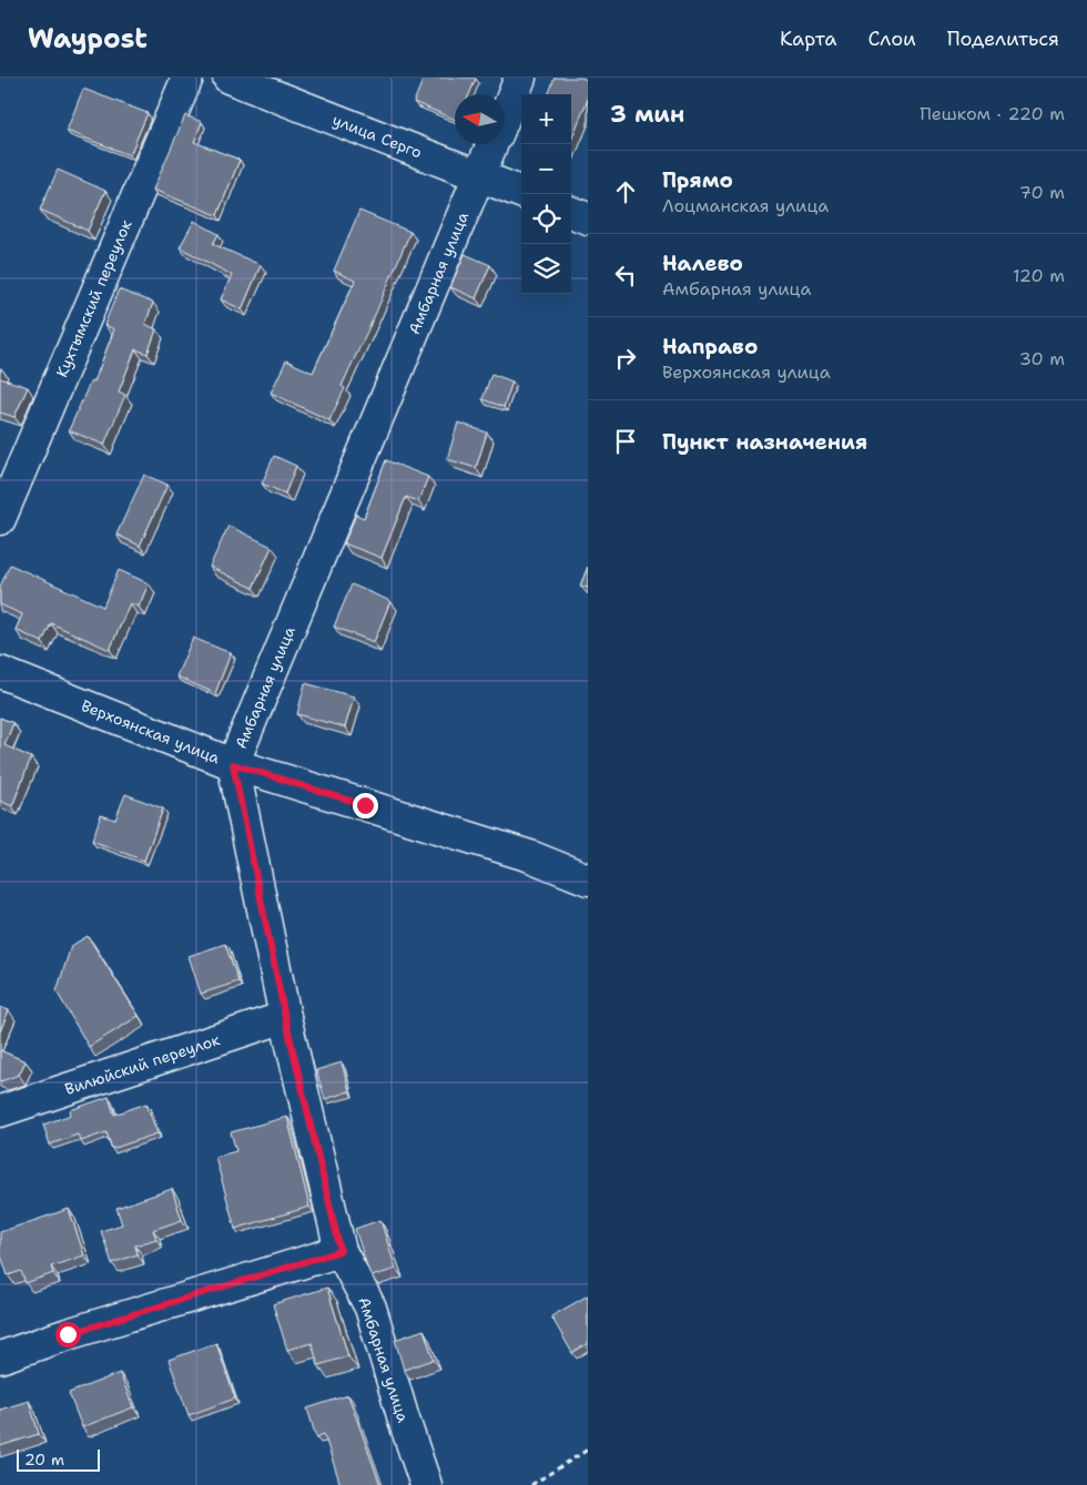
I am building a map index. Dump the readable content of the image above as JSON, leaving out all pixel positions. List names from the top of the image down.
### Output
{
  "streets": {
    "street": [
      "улица Серго",
      "Амбарная улица",
      "Кухтымский переулок",
      "Верхоянская улица",
      "Вилюйский переулок"
    ]
  },
  "crossings": [
    ["улица Серго", "Амбарная улица"],
    ["Амбарная улица", "Верхоянская улица"],
    ["Амбарная улица", "Вилюйский переулок"]
  ],
  "scale_bar": "20 m",
  "north": "left",
  "page": {
    "header": "Waypost",
    "nav": ["Карта", "Слои", "Поделиться"],
    "heading": ["3 мин", "Пешком · 220 m"],
    "map_buttons": ["+", "−"],
    "list": [
      ["Прямо", "Лоцманская улица", "70 m"],
      ["Налево", "Амбарная улица", "120 m"],
      ["Направо", "Верхоянская улица", "30 m"],
      "Пункт назначения"
    ],
    "scale": "20 m"
  }
}
